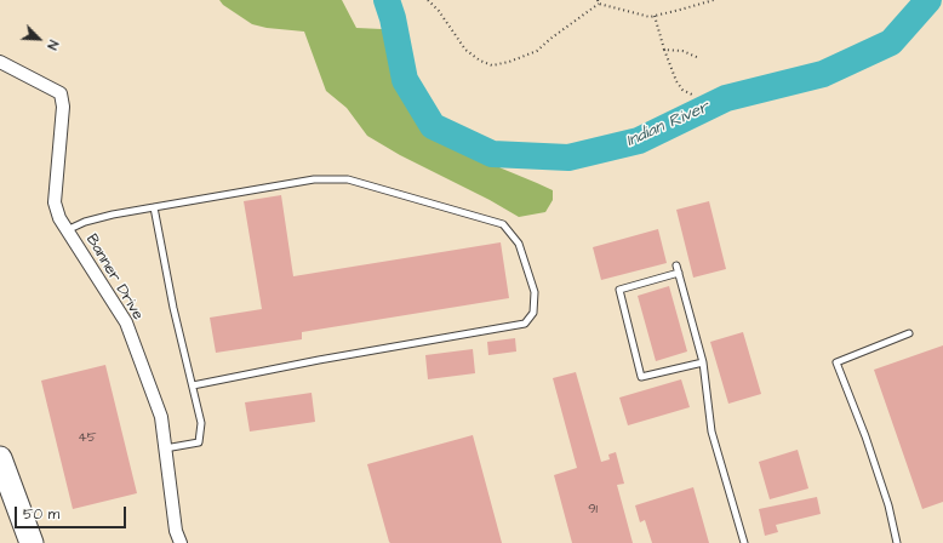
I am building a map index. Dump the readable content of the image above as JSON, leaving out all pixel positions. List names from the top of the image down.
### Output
{
  "streets": {
    "street": ["Banner Drive"]
  },
  "water": ["Indian River"],
  "house_numbers": ["45", "91"],
  "scale_bar": "50 m",
  "north": "bottom right"
}
